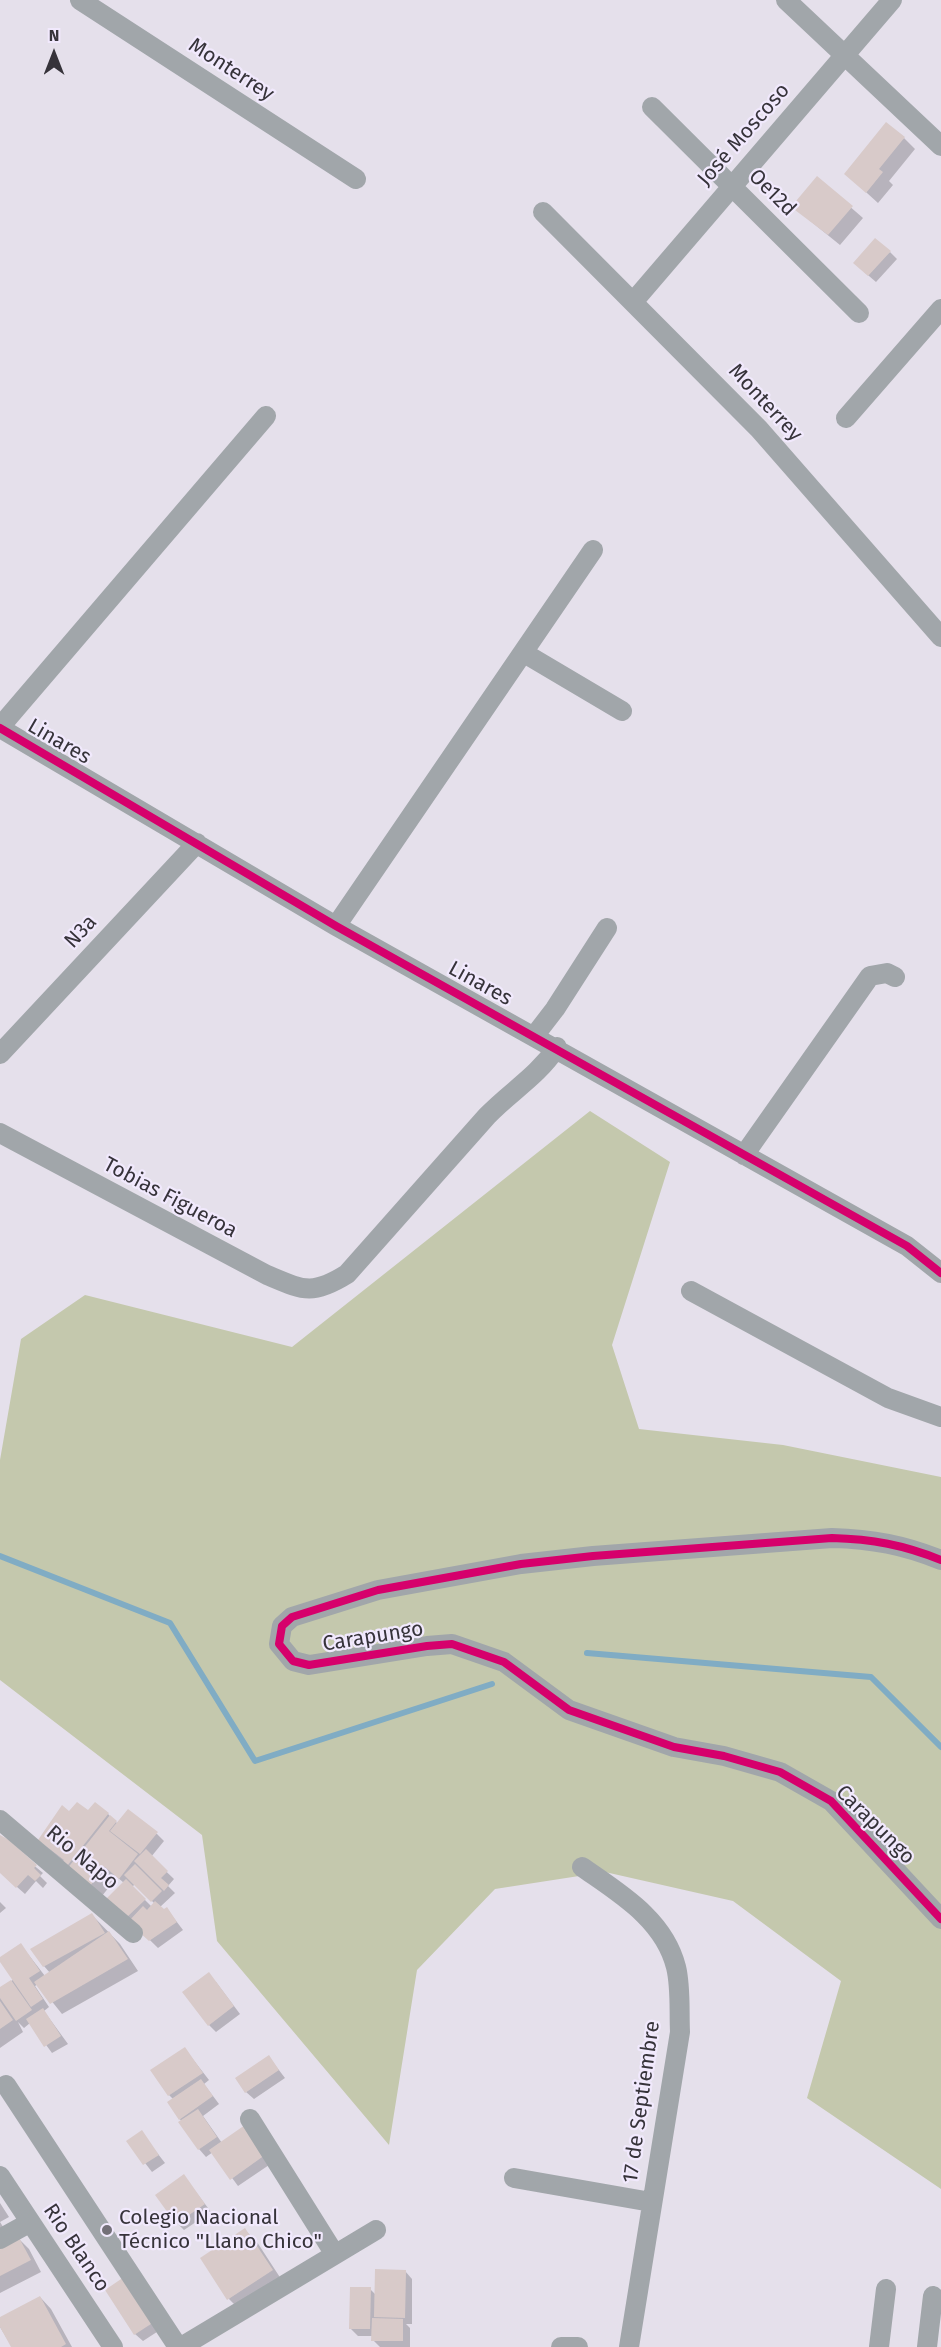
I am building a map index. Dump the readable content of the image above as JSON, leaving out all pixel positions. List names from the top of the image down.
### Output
{
  "streets": {
    "street": [
      "Monterrey",
      "José Moscoso",
      "Oe12d",
      "Linares",
      "N3a",
      "Tobias Figueroa",
      "Carapungo",
      "Rio Napo",
      "17 de Septiembre",
      "Rio Blanco"
    ]
  },
  "crossings": [
    ["Monterrey", "José Moscoso"],
    ["José Moscoso", "Oe12d"],
    ["Linares", "N3a"],
    ["Linares", "Tobias Figueroa"]
  ],
  "places": ["Colegio Nacional Técnico \"Llano Chico\""],
  "north": "top"
}
